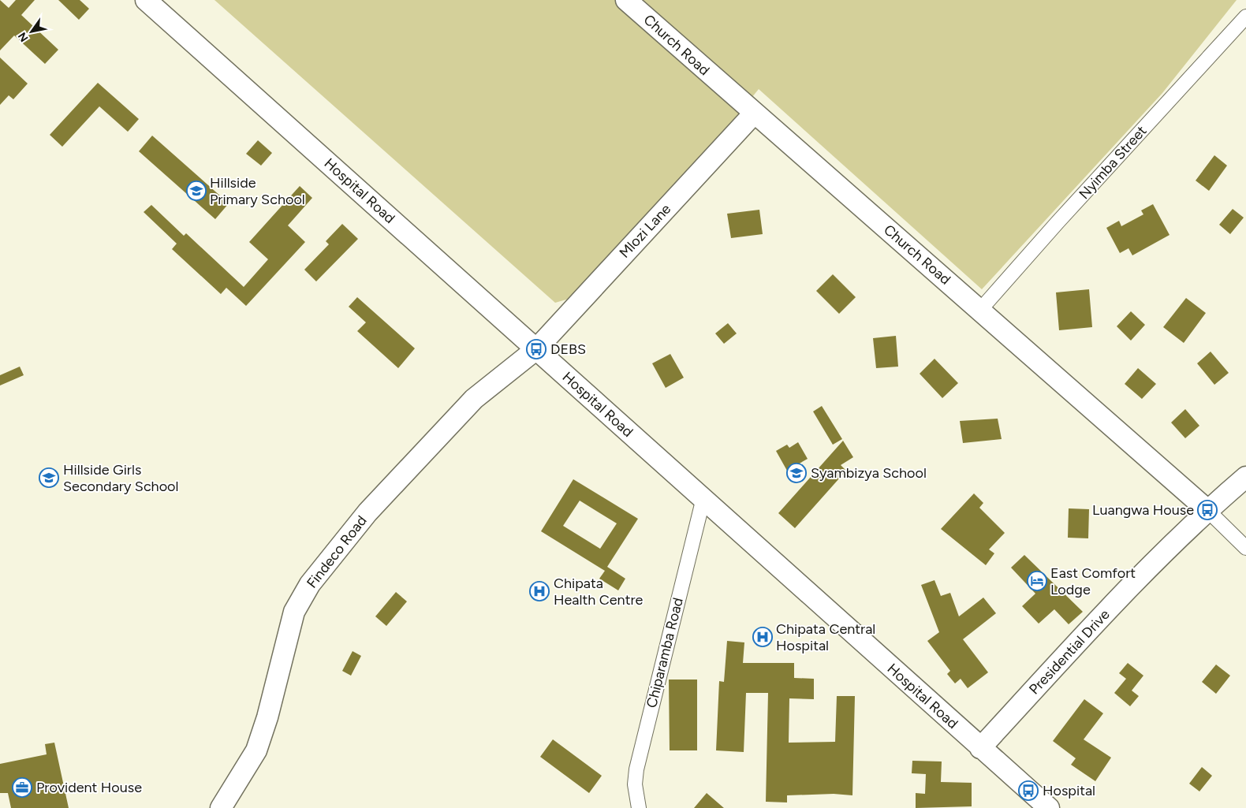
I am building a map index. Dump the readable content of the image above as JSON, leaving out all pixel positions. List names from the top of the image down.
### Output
{
  "streets": {
    "street": [
      "Church Road",
      "Nyimba Street",
      "Hospital Road",
      "Mlozi Lane",
      "Findeco Road",
      "Presidential Drive",
      "Chiparamba Road"
    ]
  },
  "crossings": [
    ["Church Road", "Nyimba Street"],
    ["Church Road", "Mlozi Lane"],
    ["Church Road", "Presidential Drive"],
    ["Hospital Road", "Mlozi Lane"],
    ["Hospital Road", "Findeco Road"],
    ["Hospital Road", "Presidential Drive"],
    ["Hospital Road", "Chiparamba Road"],
    ["Mlozi Lane", "Findeco Road"]
  ],
  "places": {
    "school or university": ["Hillside Primary School", "Syambizya School", "Hillside Girls Secondary School"],
    "bus stop": ["DEBS", "Luangwa House", "Hospital"],
    "hotel": ["East Comfort Lodge"],
    "hospital": ["Chipata Health Centre", "Chipata Central Hospital"],
    "office": ["Provident House"]
  },
  "north": "bottom left"
}
